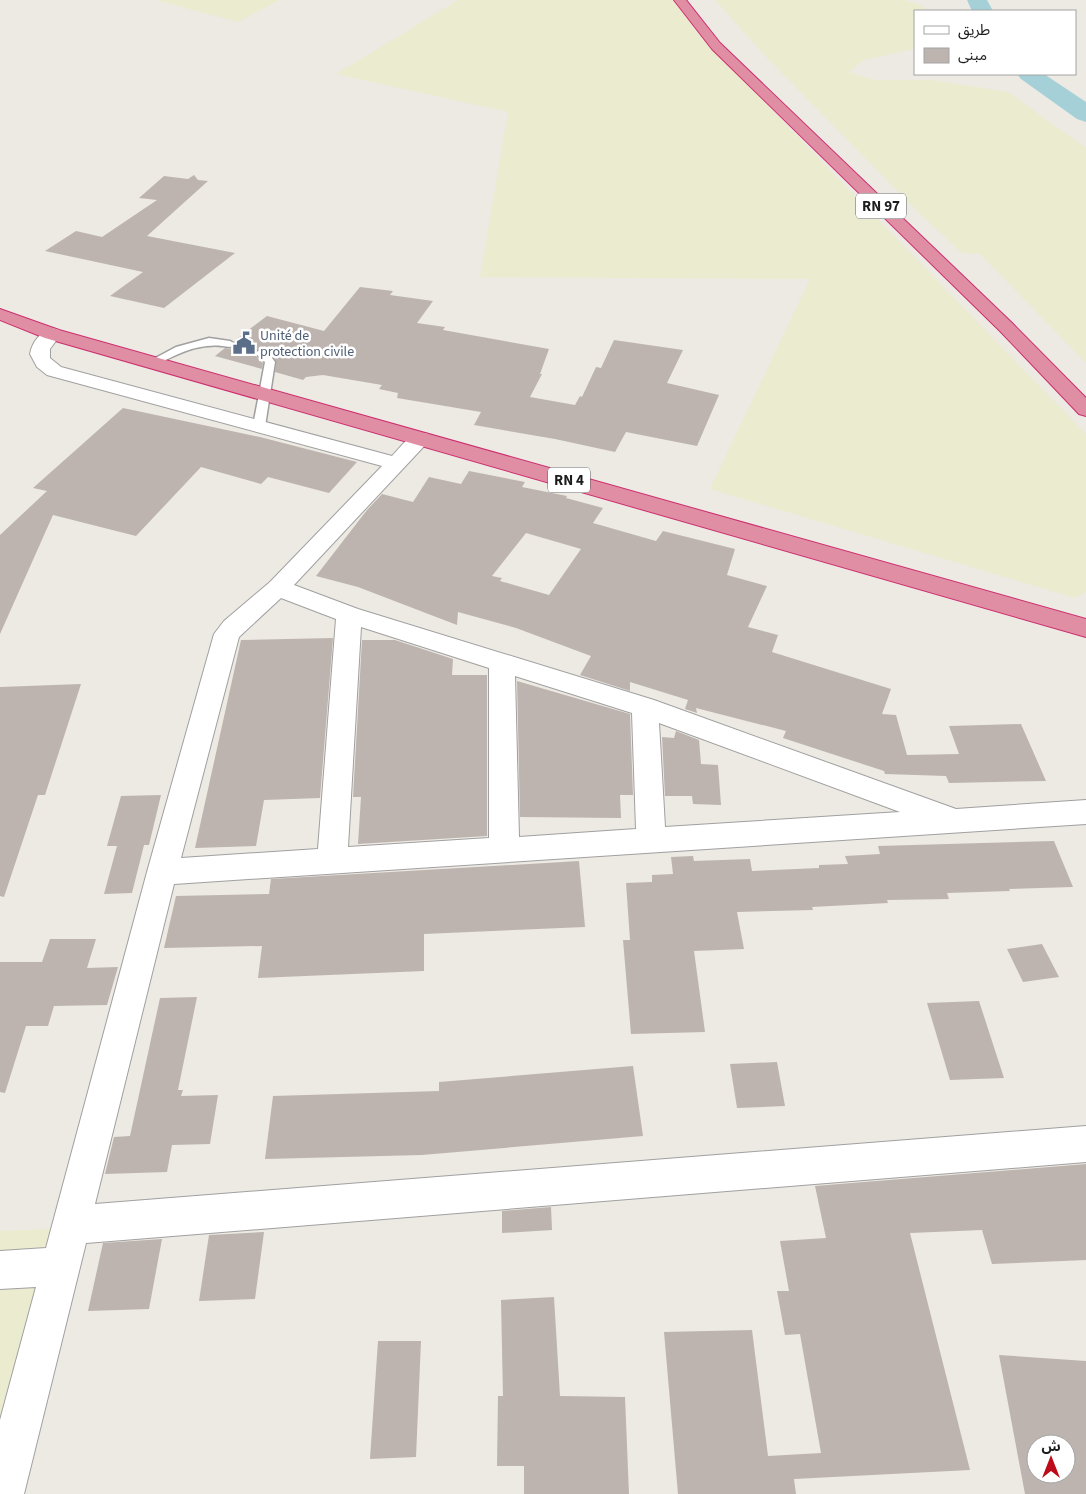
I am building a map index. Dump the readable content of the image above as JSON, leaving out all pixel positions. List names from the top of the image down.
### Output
{
  "streets": {
    "highway": ["RN 97", "RN 4"]
  },
  "places": {
    "public building": ["Unité de protection civile"]
  },
  "legend": ["طريق", "مبنى"],
  "north": "top"
}
